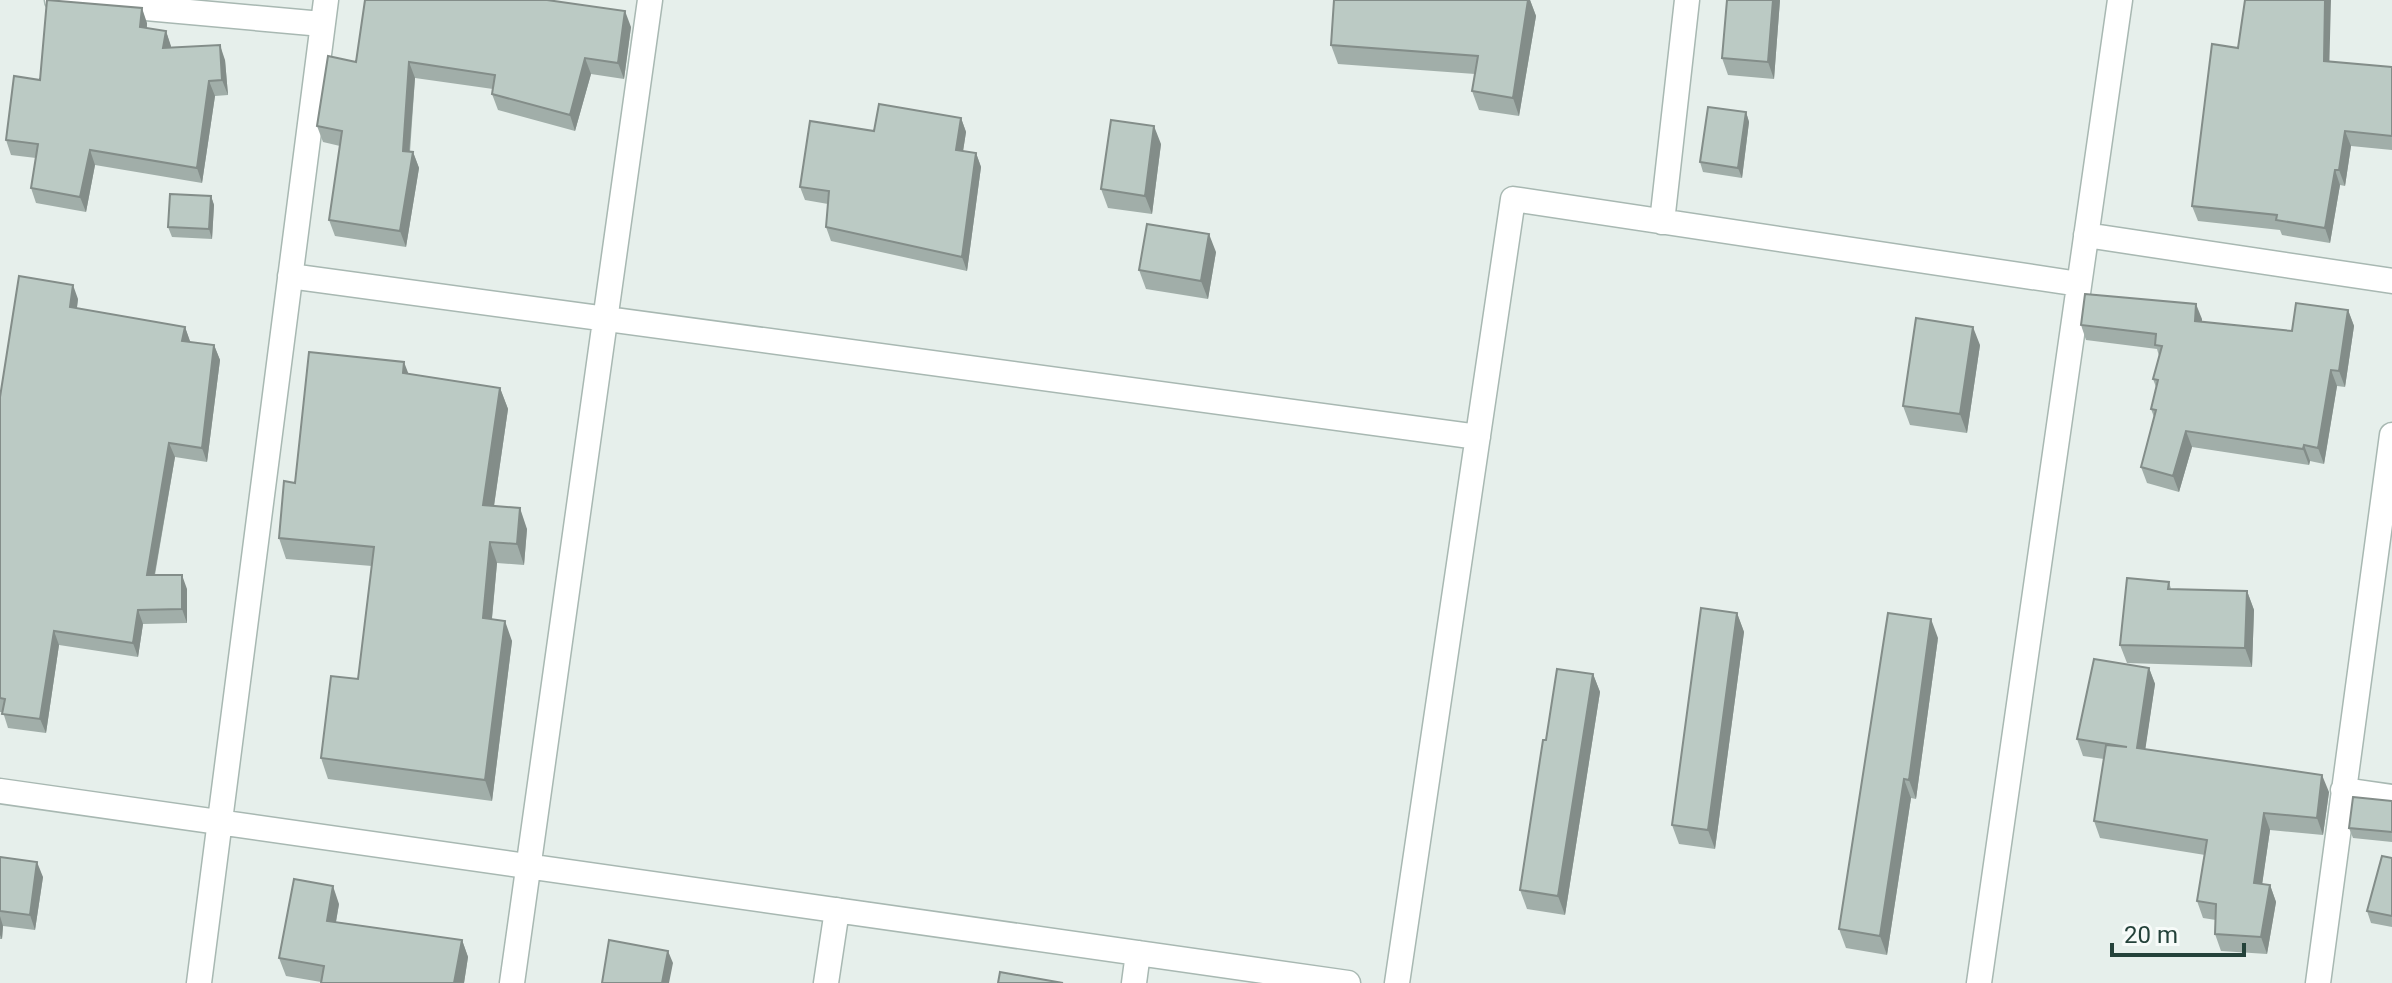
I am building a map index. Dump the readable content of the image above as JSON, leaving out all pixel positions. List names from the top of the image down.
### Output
{
  "scale_bar": "20 m"
}
